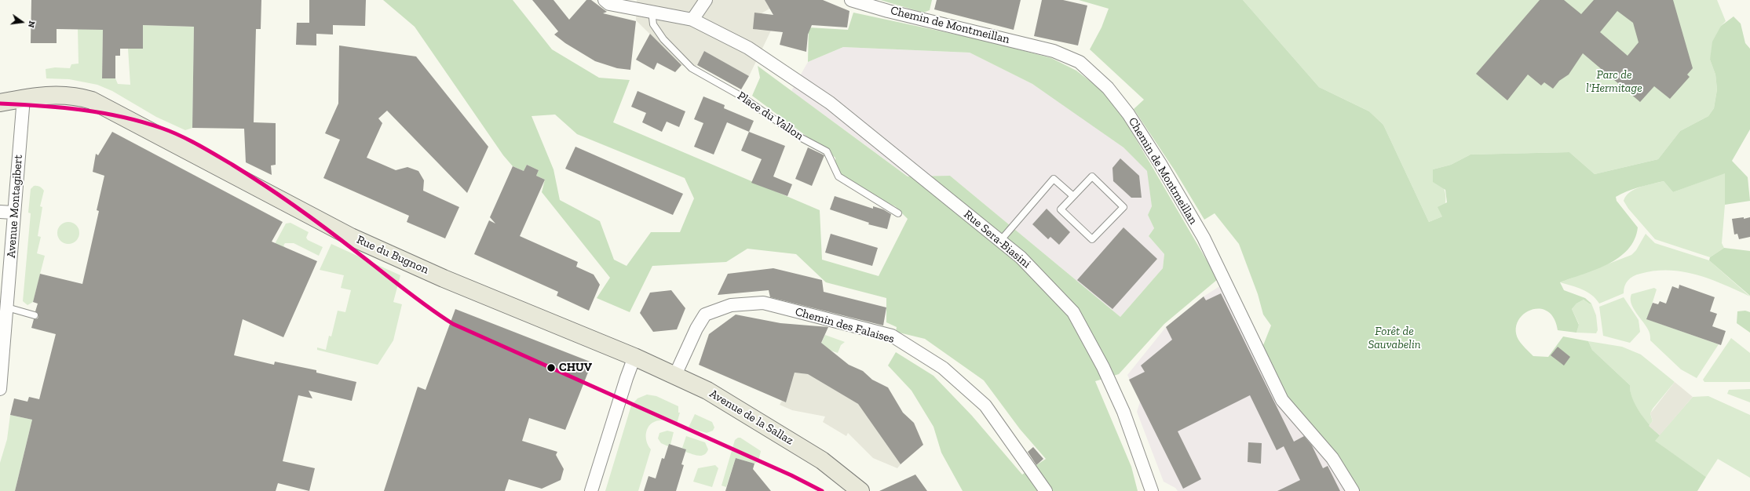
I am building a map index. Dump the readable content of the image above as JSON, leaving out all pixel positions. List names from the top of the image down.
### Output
{
  "streets": {
    "main road": ["Rue du Bugnon", "Avenue de la Sallaz"],
    "street": [
      "Chemin de Montmeillan",
      "Avenue Montagibert",
      "Rue Sera-Biasini",
      "Chemin des Falaises"
    ],
    "lane": ["Place du Vallon"]
  },
  "crossings": [
    ["Avenue Montagibert", "Rue du Bugnon"],
    ["Rue du Bugnon", "Avenue de la Sallaz"],
    ["Chemin des Falaises", "Avenue de la Sallaz"]
  ],
  "parks": ["Parc de l'Hermitage", "Forêt de Sauvabelin"],
  "places": ["CHUV"],
  "north": "right"
}
